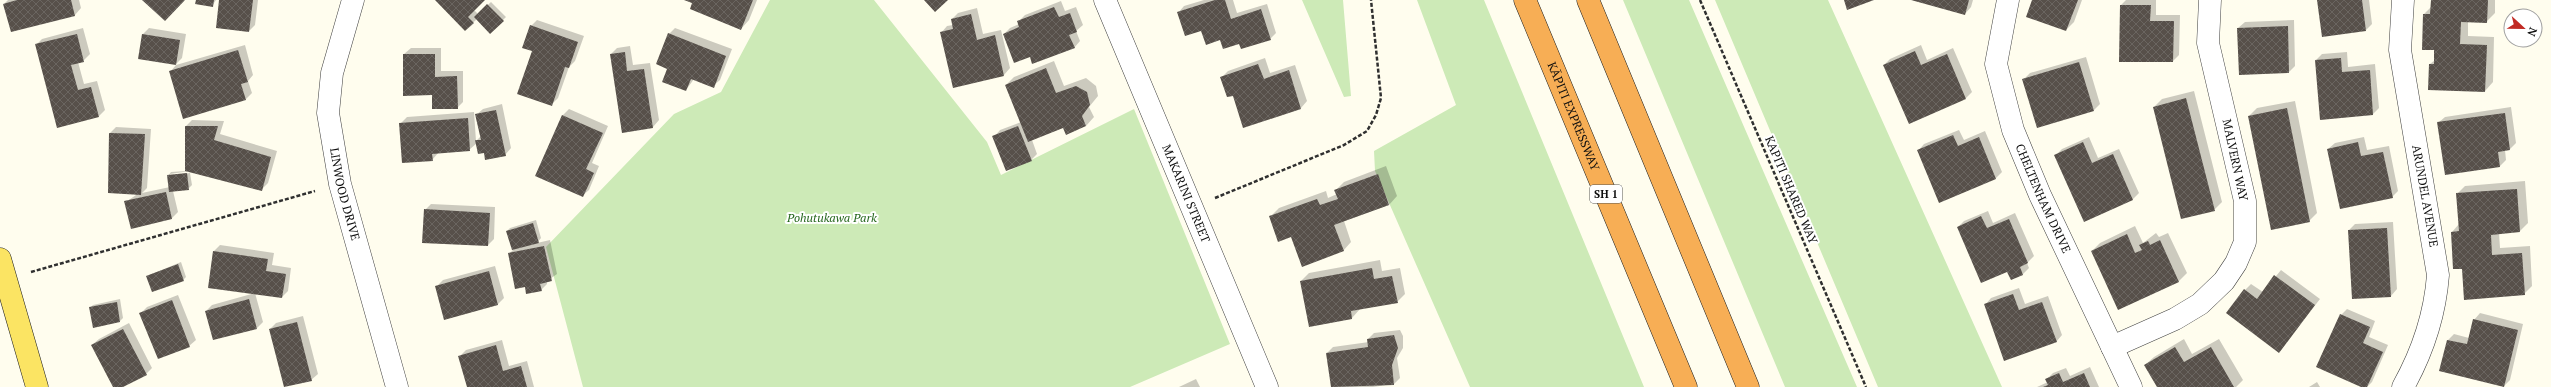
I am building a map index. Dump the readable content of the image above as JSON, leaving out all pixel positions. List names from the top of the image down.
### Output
{
  "streets": {
    "highway": ["KĀPITI EXPRESSWAY", "SH 1"],
    "street": [
      "MALVERN WAY",
      "MAKARINI STREET",
      "LINWOOD DRIVE",
      "ARUNDEL AVENUE",
      "CHELTENHAM DRIVE"
    ],
    "path": ["KAPITI SHARED WAY"]
  },
  "crossings": [
    ["MALVERN WAY", "CHELTENHAM DRIVE"]
  ],
  "parks": ["Pohutukawa Park"],
  "north": "right"
}
